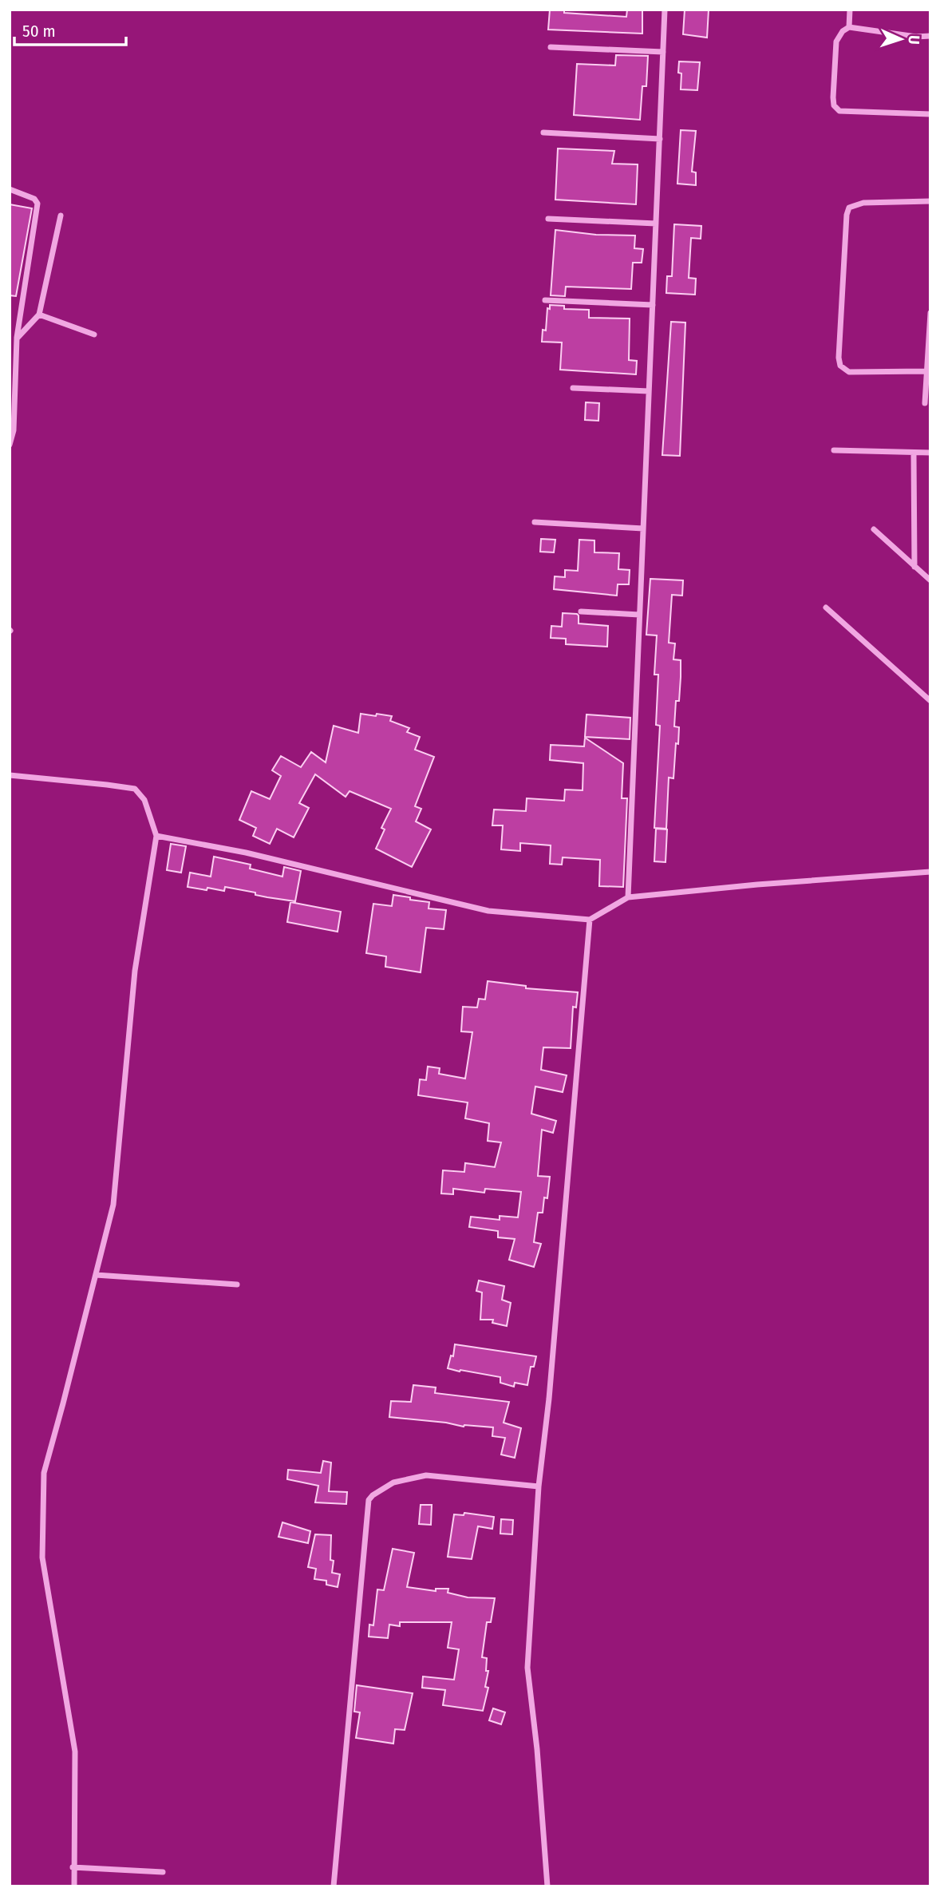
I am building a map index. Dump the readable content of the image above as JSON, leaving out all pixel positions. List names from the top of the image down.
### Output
{
  "scale_bar": "50 m",
  "north": "right"
}
